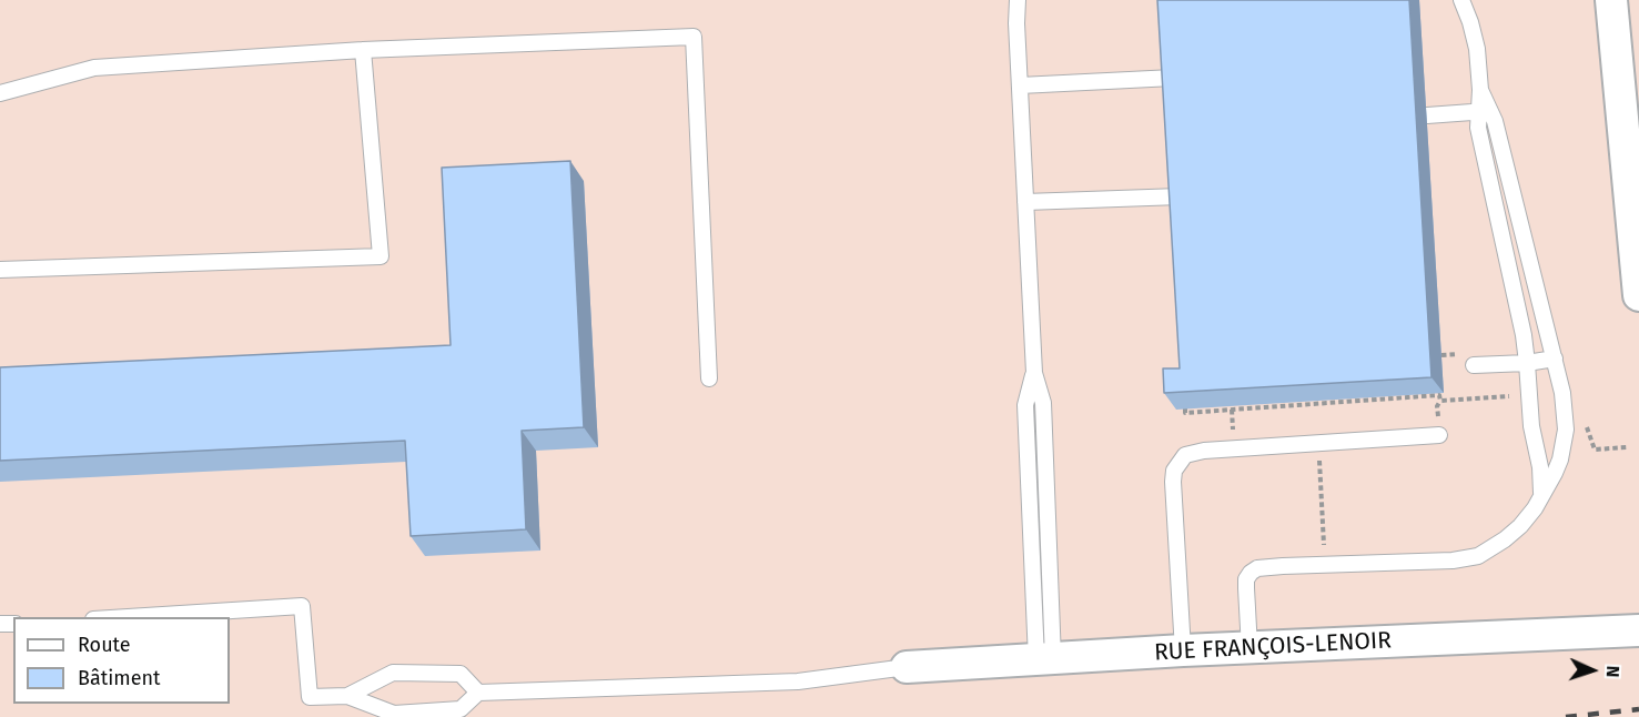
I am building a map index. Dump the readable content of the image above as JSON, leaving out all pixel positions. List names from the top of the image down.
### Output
{
  "streets": {
    "street": ["RUE FRANÇOIS-LENOIR"]
  },
  "legend": ["Route", "Bâtiment"],
  "north": "right"
}
